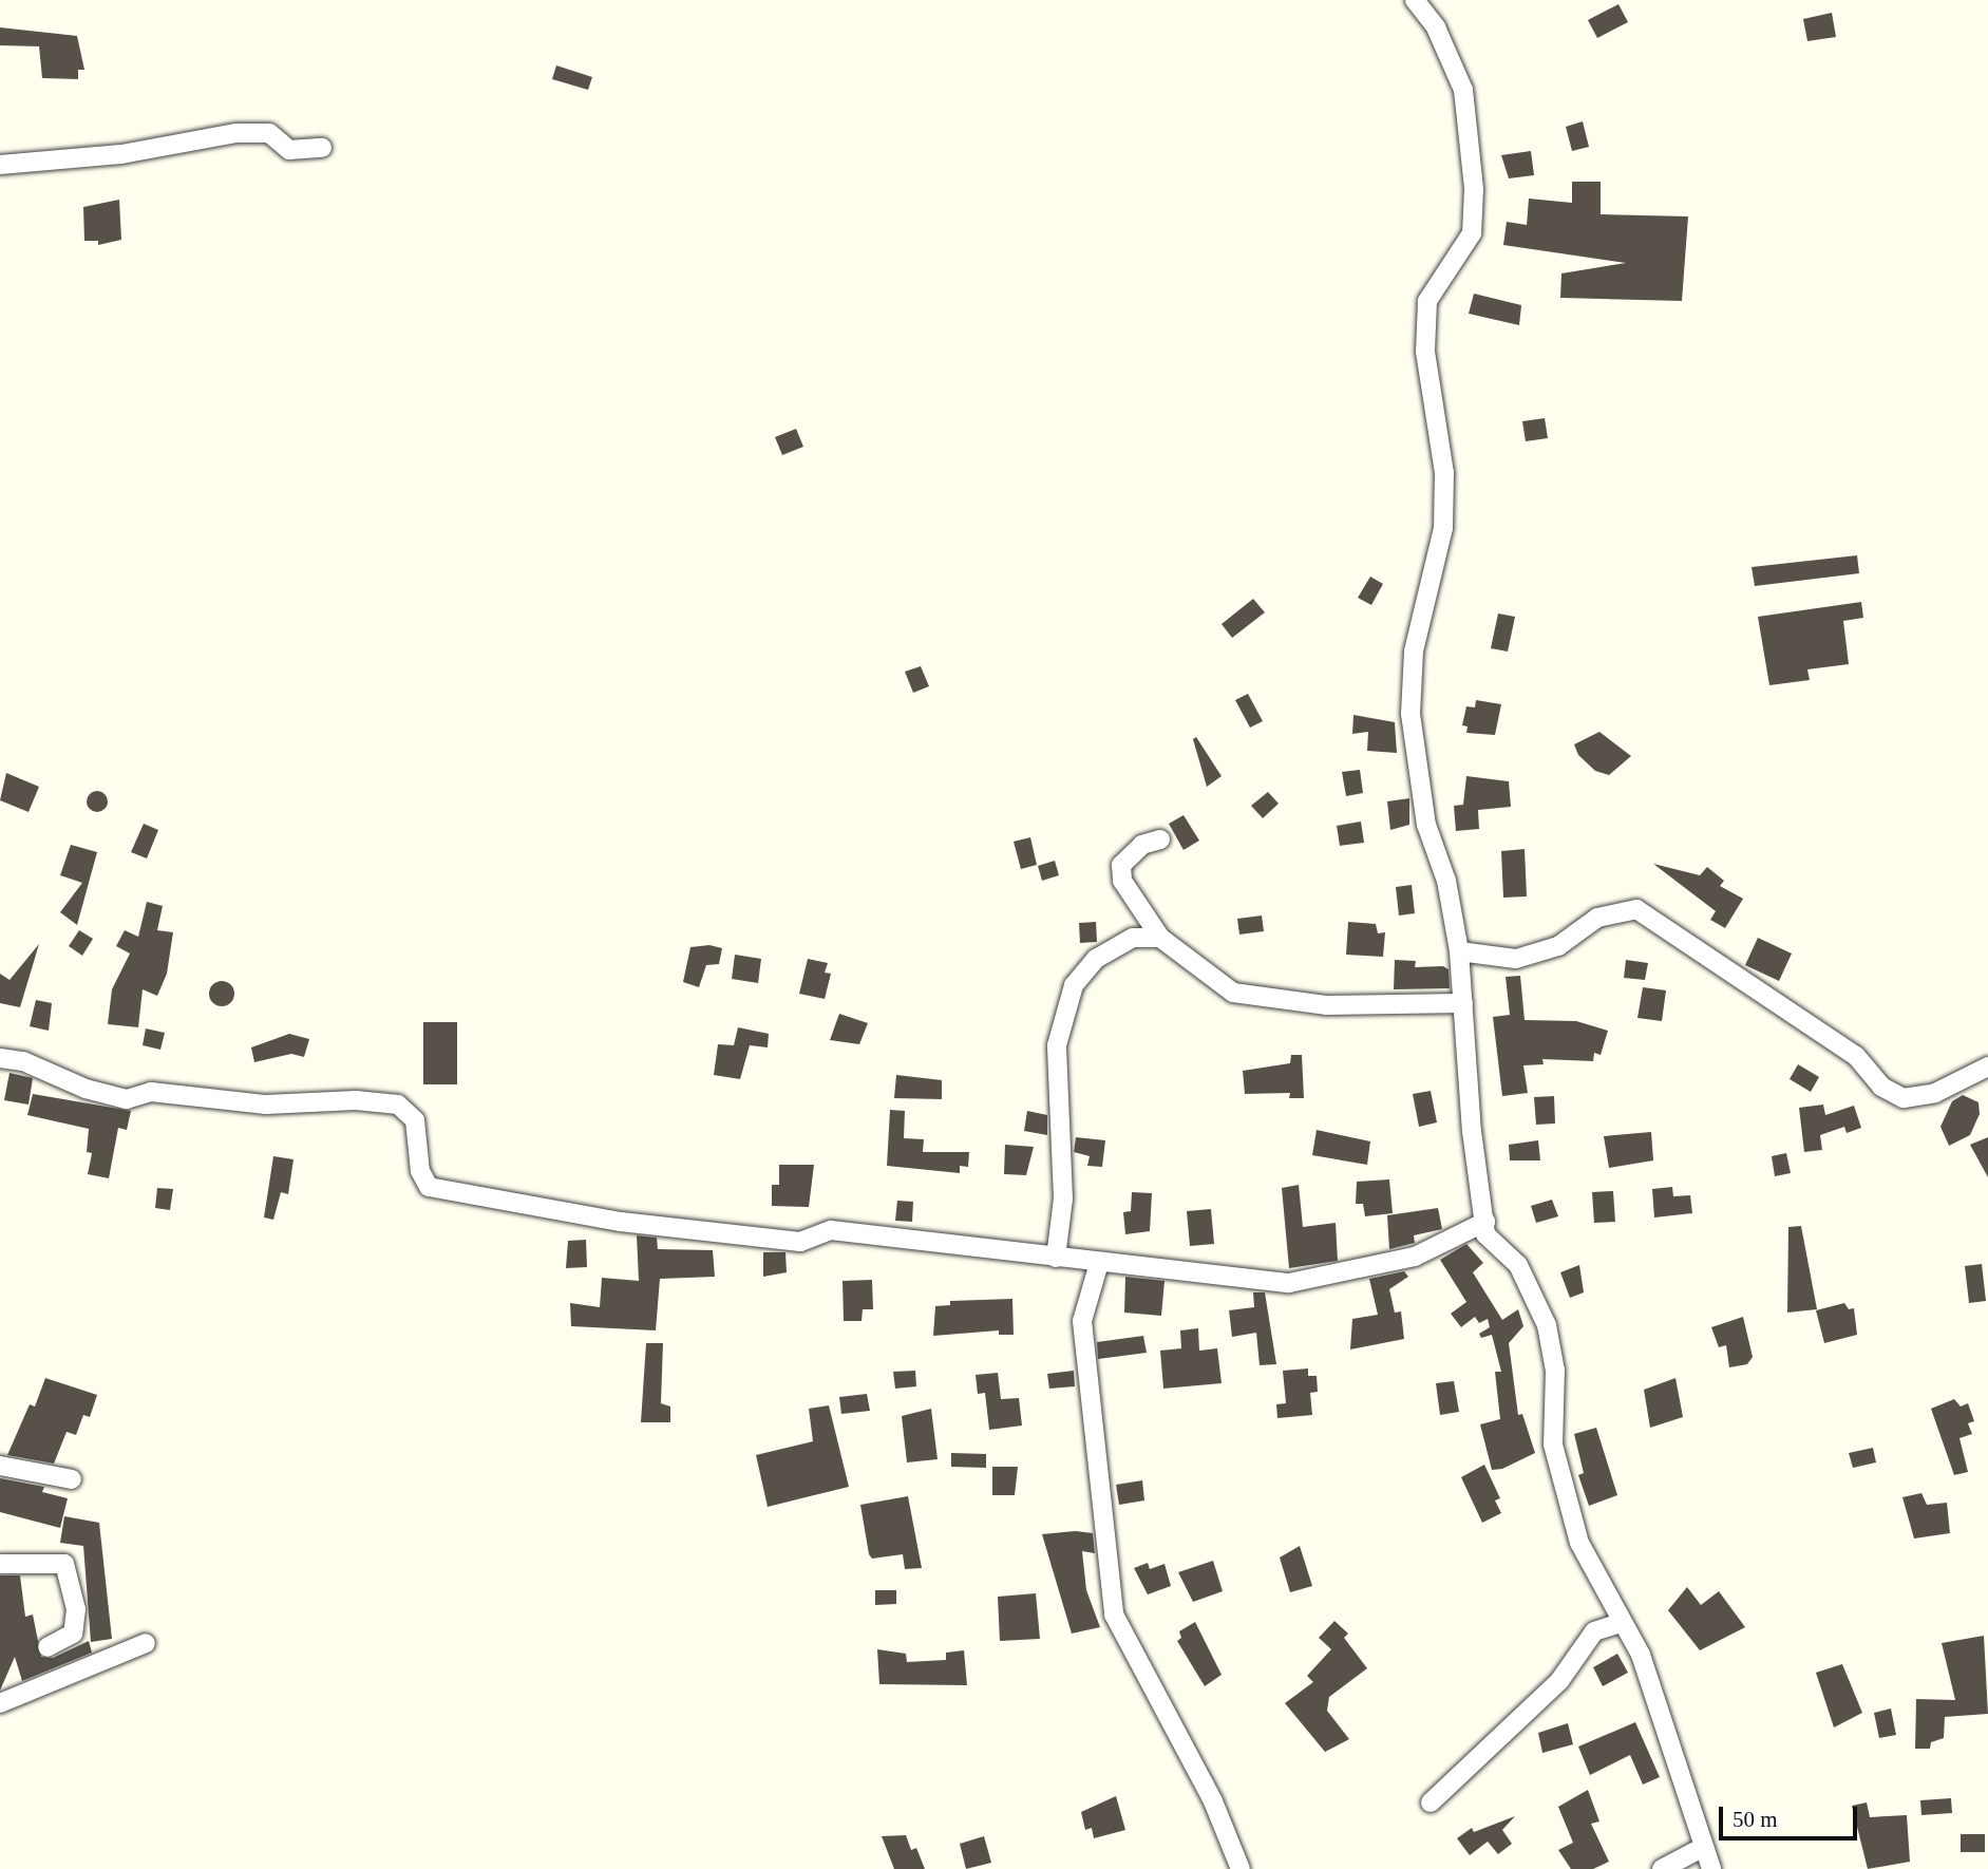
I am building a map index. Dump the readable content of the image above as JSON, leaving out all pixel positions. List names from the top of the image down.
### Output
{
  "scale_bar": "50 m"
}
